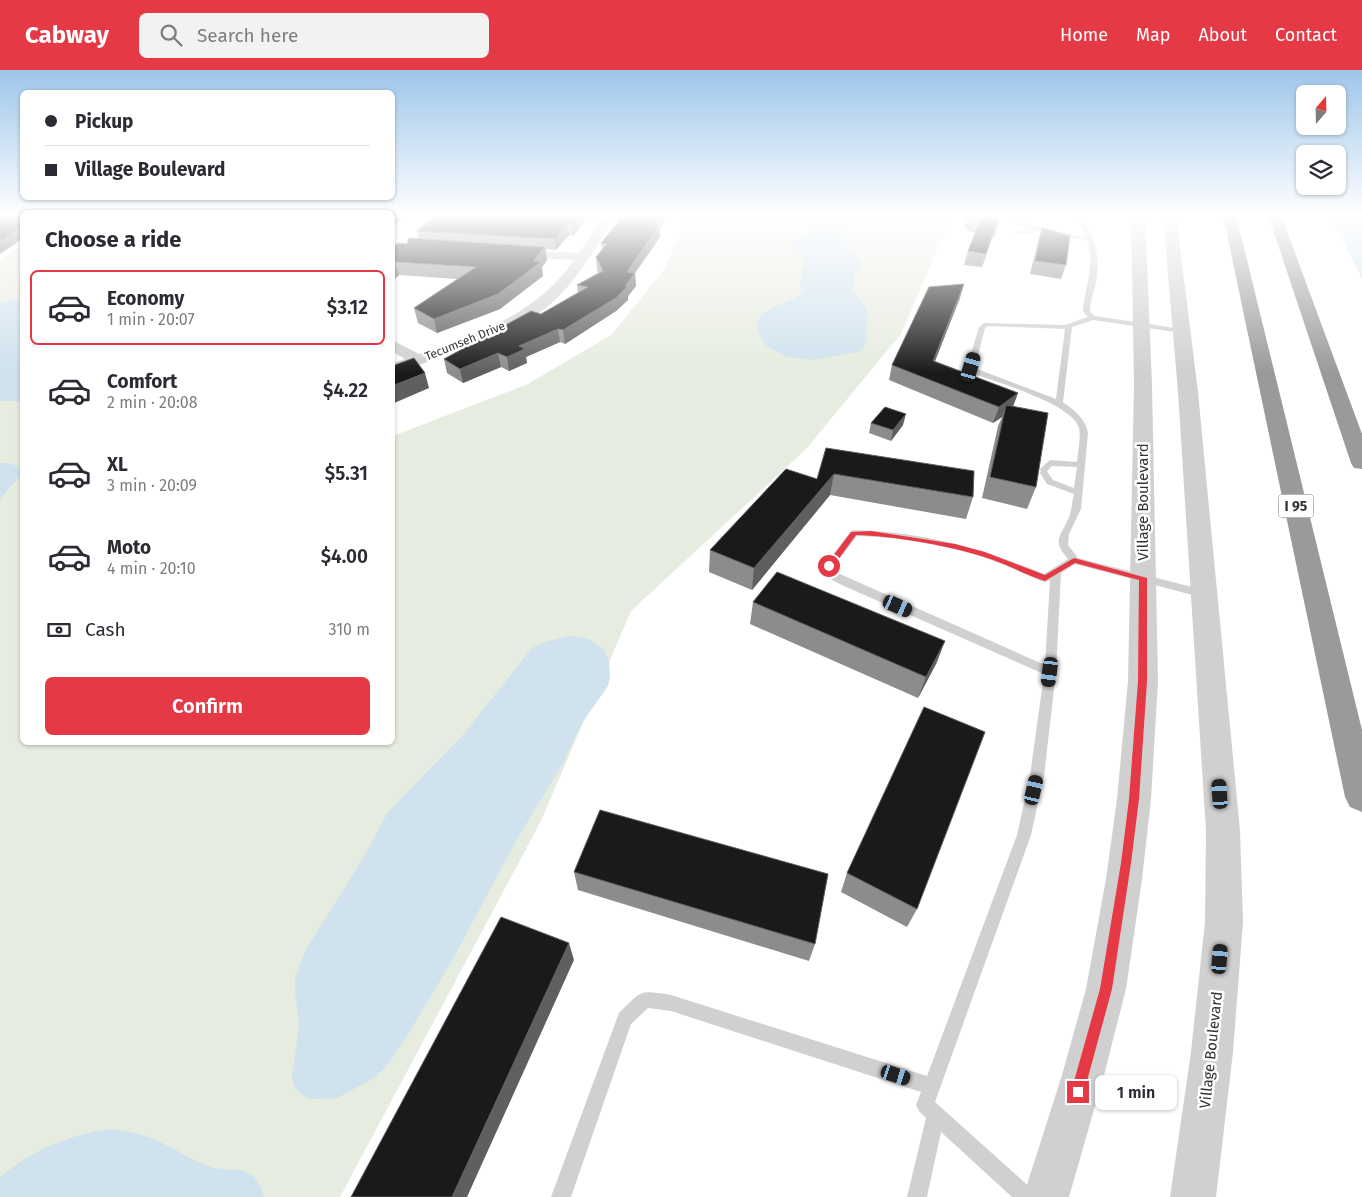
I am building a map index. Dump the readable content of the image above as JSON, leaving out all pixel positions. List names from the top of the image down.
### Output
{
  "streets": {
    "highway": ["I 95"],
    "street": ["Tecumseh Drive", "Village Boulevard"]
  },
  "north": "top",
  "page": {
    "header": "Cabway",
    "search": "Search here",
    "nav": [
      "Home",
      "Map",
      "About",
      "Contact"
    ],
    "banner": ["Pickup", "Village Boulevard"],
    "heading": "Choose a ride",
    "list": [
      {
        "name": "Economy",
        "note": "1 min · 20:07",
        "value": "$3.12"
      },
      {
        "name": "Comfort",
        "note": "2 min · 20:08",
        "value": "$4.22"
      },
      {
        "name": "XL",
        "note": "3 min · 20:09",
        "value": "$5.31"
      },
      {
        "name": "Moto",
        "note": "4 min · 20:10",
        "value": "$4.00"
      }
    ],
    "pay": ["Cash", "310 m"],
    "buttons": "Confirm",
    "bubble": "1 min"
  }
}
